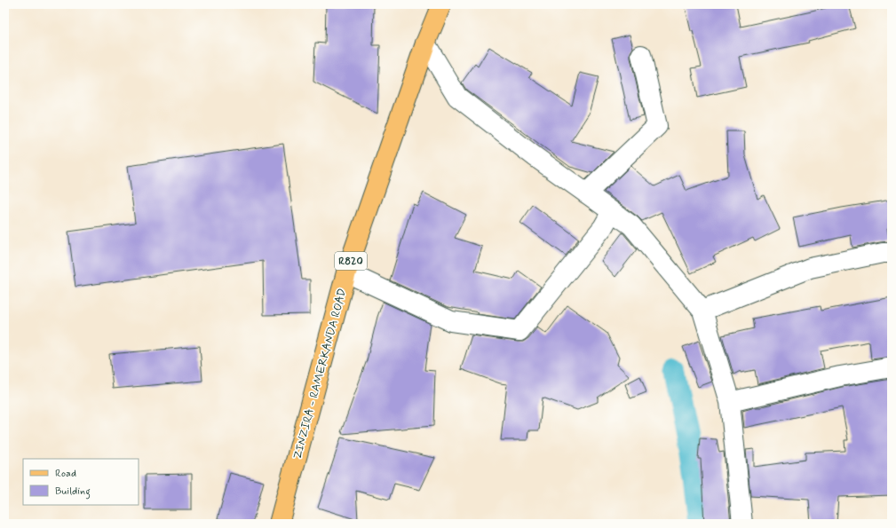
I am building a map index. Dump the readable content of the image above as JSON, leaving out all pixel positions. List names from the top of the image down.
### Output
{
  "streets": {
    "main road": ["R820", "ZINZIRA - RAMERKANDA ROAD"]
  },
  "legend": ["Road", "Building"]
}
